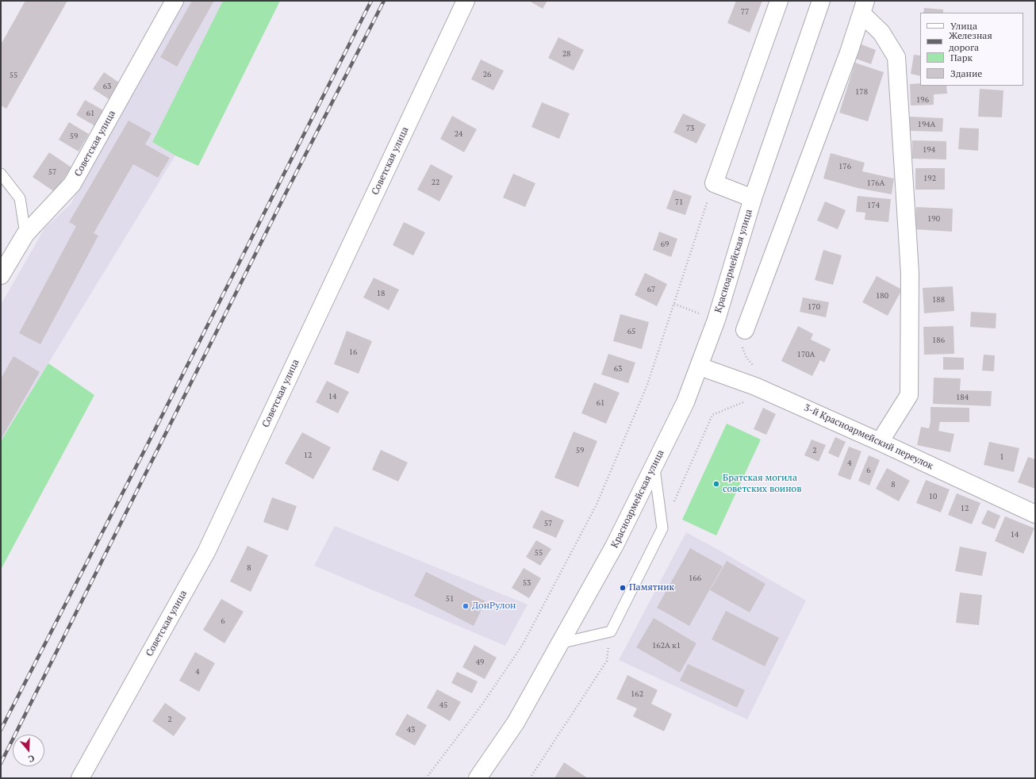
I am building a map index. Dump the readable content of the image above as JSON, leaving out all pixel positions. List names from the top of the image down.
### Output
{
  "streets": {
    "street": ["Советская улица", "Красноармейская улица", "3-й Красноармейский переулок"]
  },
  "crossings": [
    ["Красноармейская улица", "3-й Красноармейский переулок"]
  ],
  "places": ["Братская могила советских воинов", "Памятник", "ДонРулон"],
  "house_numbers": [
    "77",
    "28",
    "26",
    "55",
    "63",
    "178",
    "196",
    "61",
    "194А",
    "73",
    "24",
    "59",
    "194",
    "176",
    "57",
    "192",
    "22",
    "176А",
    "71",
    "174",
    "190",
    "69",
    "67",
    "18",
    "180",
    "188",
    "170",
    "65",
    "186",
    "16",
    "170А",
    "63",
    "14",
    "184",
    "61",
    "59",
    "2",
    "12",
    "1",
    "4",
    "6",
    "8",
    "10",
    "12",
    "57",
    "14",
    "55",
    "8",
    "166",
    "53",
    "51",
    "6",
    "162А к1",
    "49",
    "4",
    "162",
    "45",
    "2",
    "43"
  ],
  "legend": [
    "Улица",
    "Железная дорога",
    "Парк",
    "Здание"
  ],
  "north": "bottom"
}
